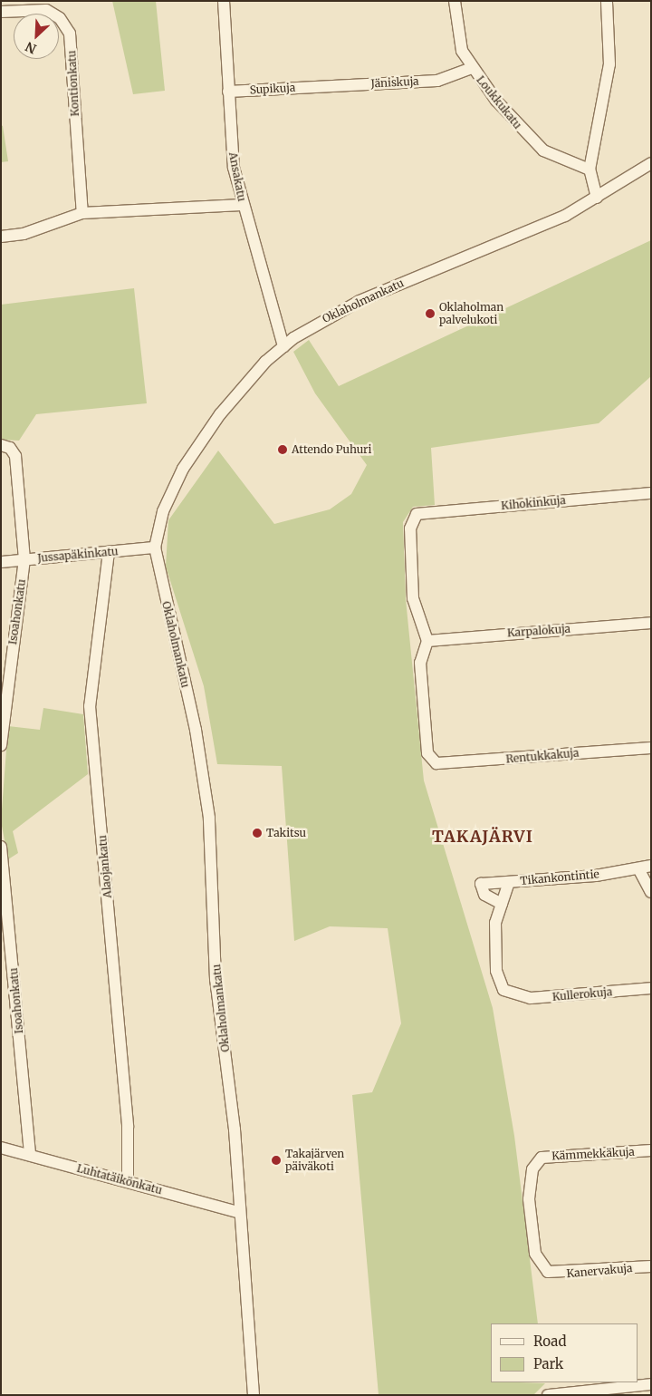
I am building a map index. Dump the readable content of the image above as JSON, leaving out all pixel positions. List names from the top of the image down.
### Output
{
  "streets": {
    "street": [
      "Jäniskuja",
      "Kontionkatu",
      "Supikuja",
      "Loukkukatu",
      "Ansakatu",
      "Oklaholmankatu",
      "Kihokinkuja",
      "Jussapäkinkatu",
      "Isoahonkatu",
      "Karpalokuja",
      "Rentukkakuja",
      "Alaojankatu",
      "Tikankontintie",
      "Kullerokuja",
      "Kämmekkäkuja",
      "Luhtatäikönkatu",
      "Kanervakuja"
    ]
  },
  "crossings": [
    ["Jäniskuja", "Supikuja"],
    ["Jäniskuja", "Loukkukatu"],
    ["Supikuja", "Ansakatu"],
    ["Ansakatu", "Oklaholmankatu"],
    ["Oklaholmankatu", "Jussapäkinkatu"],
    ["Oklaholmankatu", "Luhtatäikönkatu"],
    ["Kihokinkuja", "Karpalokuja"],
    ["Kihokinkuja", "Rentukkakuja"],
    ["Jussapäkinkatu", "Isoahonkatu"],
    ["Jussapäkinkatu", "Alaojankatu"],
    ["Isoahonkatu", "Luhtatäikönkatu"],
    ["Karpalokuja", "Rentukkakuja"],
    ["Alaojankatu", "Luhtatäikönkatu"],
    ["Tikankontintie", "Kullerokuja"],
    ["Kämmekkäkuja", "Kanervakuja"]
  ],
  "districts": ["TAKAJÄRVI"],
  "places": [
    "Oklaholman palvelukoti",
    "Attendo Puhuri",
    "Takitsu",
    "Takajärven päiväkoti"
  ],
  "legend": ["Road", "Park"],
  "north": "bottom left"
}
